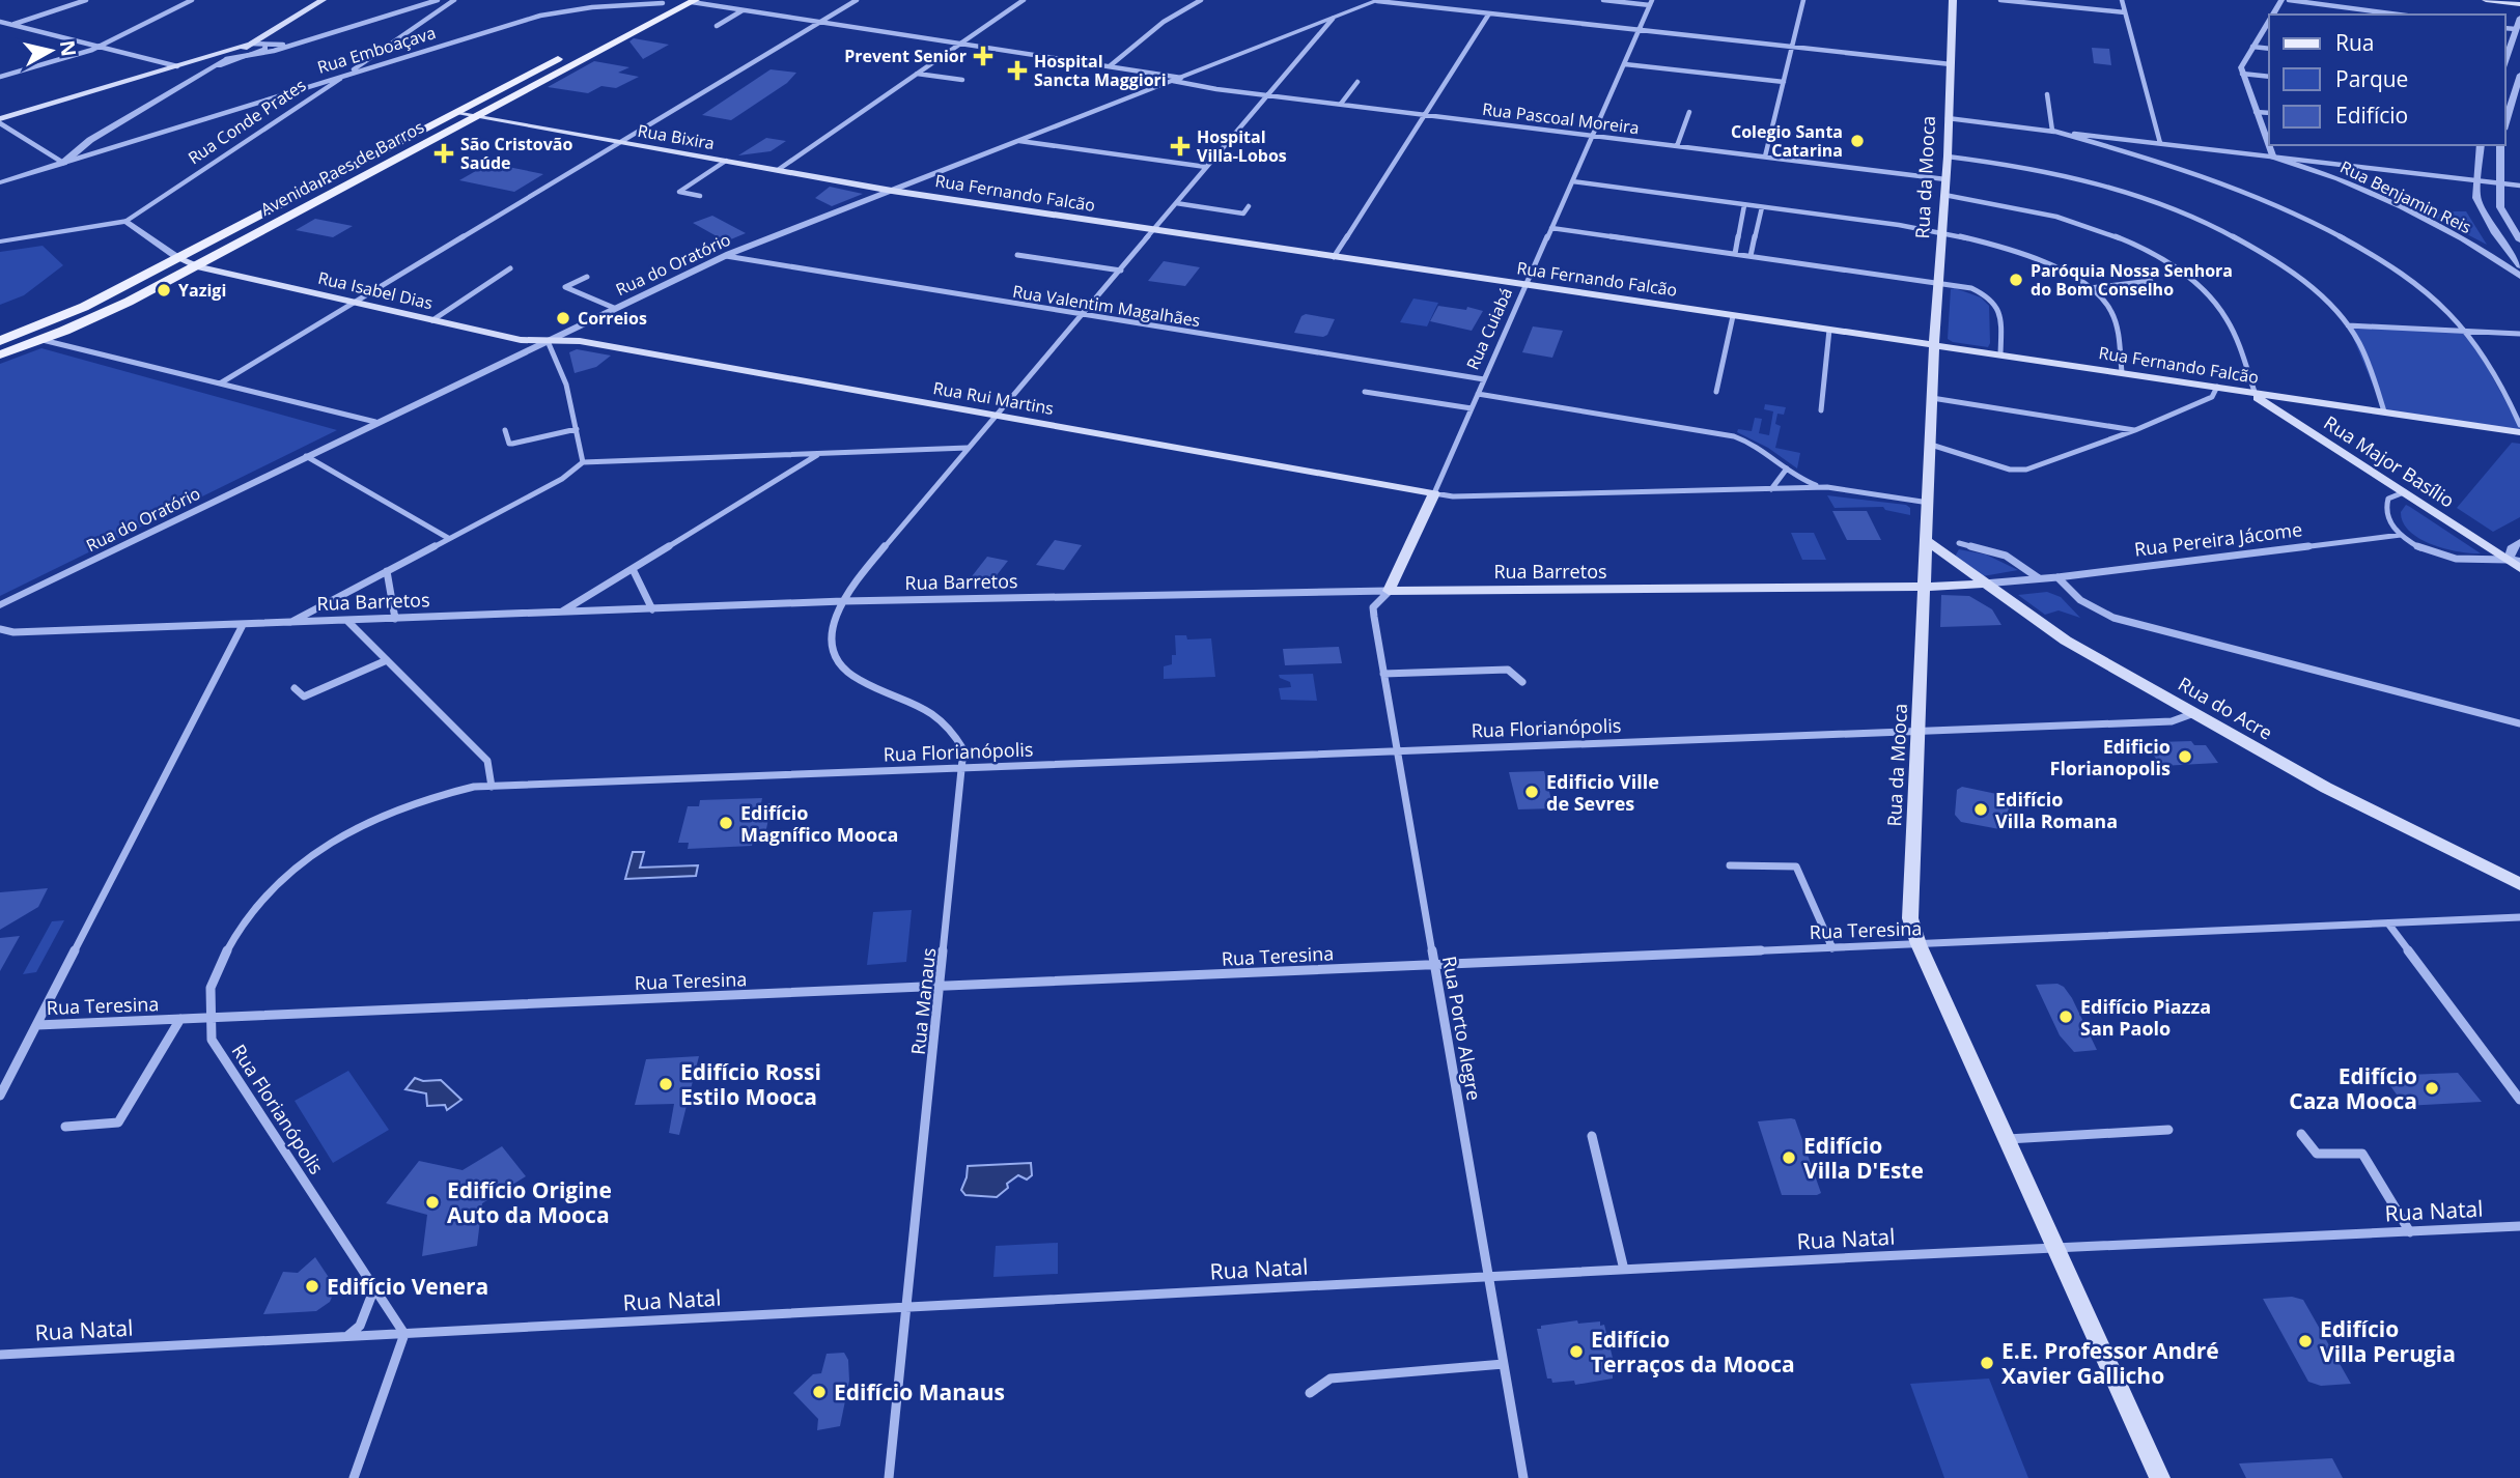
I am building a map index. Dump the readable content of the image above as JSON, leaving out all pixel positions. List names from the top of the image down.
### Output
{
  "streets": {
    "main road": [
      "Rua Bixira",
      "Avenida Paes de Barros",
      "Rua da Mooca",
      "Rua Fernando Falcão",
      "Rua Isabel Dias",
      "Rua Cuiabá",
      "Rua Rui Martins",
      "Rua Major Basílio",
      "Rua Pereira Jácome",
      "Rua Barretos",
      "Rua do Acre"
    ],
    "street": [
      "Rua Emboaçava",
      "Rua Pascoal Moreira",
      "Rua Conde Prates",
      "Rua Benjamin Reis",
      "Rua do Oratório",
      "Rua Valentim Magalhães",
      "Rua Florianópolis",
      "Rua Teresina",
      "Rua Manaus",
      "Rua Porto Alegre",
      "Rua Natal"
    ]
  },
  "crossings": [
    ["Rua Emboaçava", "Rua Conde Prates"],
    ["Rua Pascoal Moreira", "Avenida Paes de Barros"],
    ["Rua Pascoal Moreira", "Rua da Mooca"],
    ["Rua Pascoal Moreira", "Rua do Oratório"],
    ["Rua Pascoal Moreira", "Rua Cuiabá"],
    ["Rua Pascoal Moreira", "Rua Manaus"],
    ["Rua Bixira", "Avenida Paes de Barros"],
    ["Rua Bixira", "Rua Fernando Falcão"],
    ["Rua Bixira", "Rua do Oratório"],
    ["Avenida Paes de Barros", "Rua Isabel Dias"],
    ["Rua da Mooca", "Rua Fernando Falcão"],
    ["Rua da Mooca", "Rua Pereira Jácome"],
    ["Rua da Mooca", "Rua Barretos"],
    ["Rua da Mooca", "Rua do Acre"],
    ["Rua da Mooca", "Rua Florianópolis"],
    ["Rua da Mooca", "Rua Teresina"],
    ["Rua da Mooca", "Rua Natal"],
    ["Rua Fernando Falcão", "Rua do Oratório"],
    ["Rua Fernando Falcão", "Rua Cuiabá"],
    ["Rua Fernando Falcão", "Rua Major Basílio"],
    ["Rua Fernando Falcão", "Rua Manaus"],
    ["Rua do Oratório", "Rua Isabel Dias"],
    ["Rua do Oratório", "Rua Valentim Magalhães"],
    ["Rua do Oratório", "Rua Rui Martins"],
    ["Rua do Oratório", "Rua Manaus"],
    ["Rua Isabel Dias", "Rua Rui Martins"],
    ["Rua Valentim Magalhães", "Rua Cuiabá"],
    ["Rua Valentim Magalhães", "Rua Manaus"],
    ["Rua Cuiabá", "Rua Rui Martins"],
    ["Rua Cuiabá", "Rua Barretos"],
    ["Rua Cuiabá", "Rua Porto Alegre"],
    ["Rua Rui Martins", "Rua Manaus"],
    ["Rua Pereira Jácome", "Rua Barretos"],
    ["Rua Pereira Jácome", "Rua do Acre"],
    ["Rua Barretos", "Rua Manaus"],
    ["Rua Barretos", "Rua Porto Alegre"],
    ["Rua do Acre", "Rua Florianópolis"],
    ["Rua Florianópolis", "Rua Teresina"],
    ["Rua Florianópolis", "Rua Manaus"],
    ["Rua Florianópolis", "Rua Porto Alegre"],
    ["Rua Florianópolis", "Rua Natal"],
    ["Rua Teresina", "Rua Manaus"],
    ["Rua Teresina", "Rua Porto Alegre"],
    ["Rua Manaus", "Rua Natal"],
    ["Rua Porto Alegre", "Rua Natal"]
  ],
  "places": {
    "health": [
      "Prevent Senior",
      "Hospital Sancta Maggiori",
      "Hospital Villa-Lobos",
      "São Cristovão Saúde"
    ],
    "other": [
      "Colegio Santa Catarina",
      "Paróquia Nossa Senhora do Bom Conselho",
      "Yazigi",
      "Correios",
      "Edificio Florianopolis",
      "Edificio Ville de Sevres",
      "Edifício Villa Romana",
      "Edifício Magnífico Mooca",
      "Edifício Piazza San Paolo",
      "Edifício Rossi Estilo Mooca",
      "Edifício Caza Mooca",
      "Edifício Villa D'Este",
      "Edifício Origine Auto da Mooca",
      "Edifício Venera",
      "Edifício Villa Perugia",
      "Edifício Terraços da Mooca",
      "E.E. Professor André Xavier Gallicho",
      "Edifício Manaus"
    ]
  },
  "legend": ["Rua", "Parque", "Edifício"],
  "north": "right"
}
